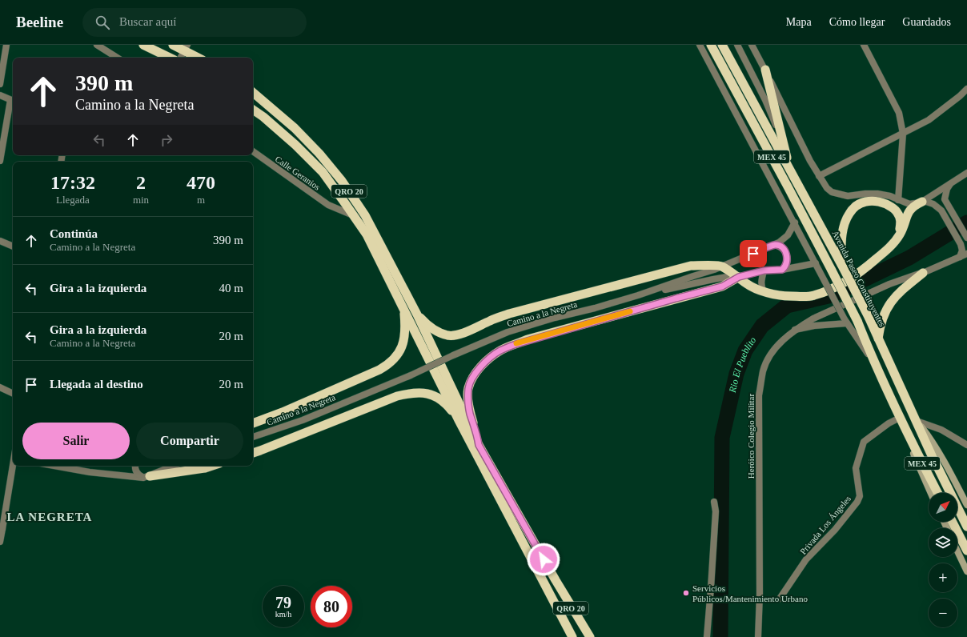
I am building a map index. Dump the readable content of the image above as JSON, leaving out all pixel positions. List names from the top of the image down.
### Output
{
  "streets": {
    "highway": ["MEX 45", "QRO 20", "Avenida Paseo Constituyentes"],
    "street": [
      "Calle Geranios",
      "Camino a la Negreta",
      "Heróico Colegio Militar",
      "Privada Los Ángeles"
    ]
  },
  "crossings": [
    ["MEX 45", "Privada Los Ángeles"],
    ["Calle Geranios", "QRO 20"]
  ],
  "districts": ["LA NEGRETA"],
  "water": ["Rio El Pueblito"],
  "places": ["Servicios Públicos/Mantenimiento Urbano"],
  "north": "top right",
  "page": {
    "header": "Beeline",
    "search": "Buscar aquí",
    "nav": ["Mapa", "Cómo llegar", "Guardados"],
    "turn": ["390 m", "Camino a la Negreta"],
    "eta": [
      "17:32",
      "Llegada",
      "2",
      "min",
      "470",
      "m"
    ],
    "list": [
      {
        "name": "Continúa",
        "note": "Camino a la Negreta",
        "value": "390 m"
      },
      {
        "name": "Gira a la izquierda",
        "value": "40 m"
      },
      {
        "name": "Gira a la izquierda",
        "note": "Camino a la Negreta",
        "value": "20 m"
      },
      {
        "name": "Llegada al destino",
        "value": "20 m"
      }
    ],
    "buttons": ["Salir", "Compartir"],
    "map_buttons": ["+", "−"],
    "speed": "79 km/h",
    "limit": "80"
  }
}
